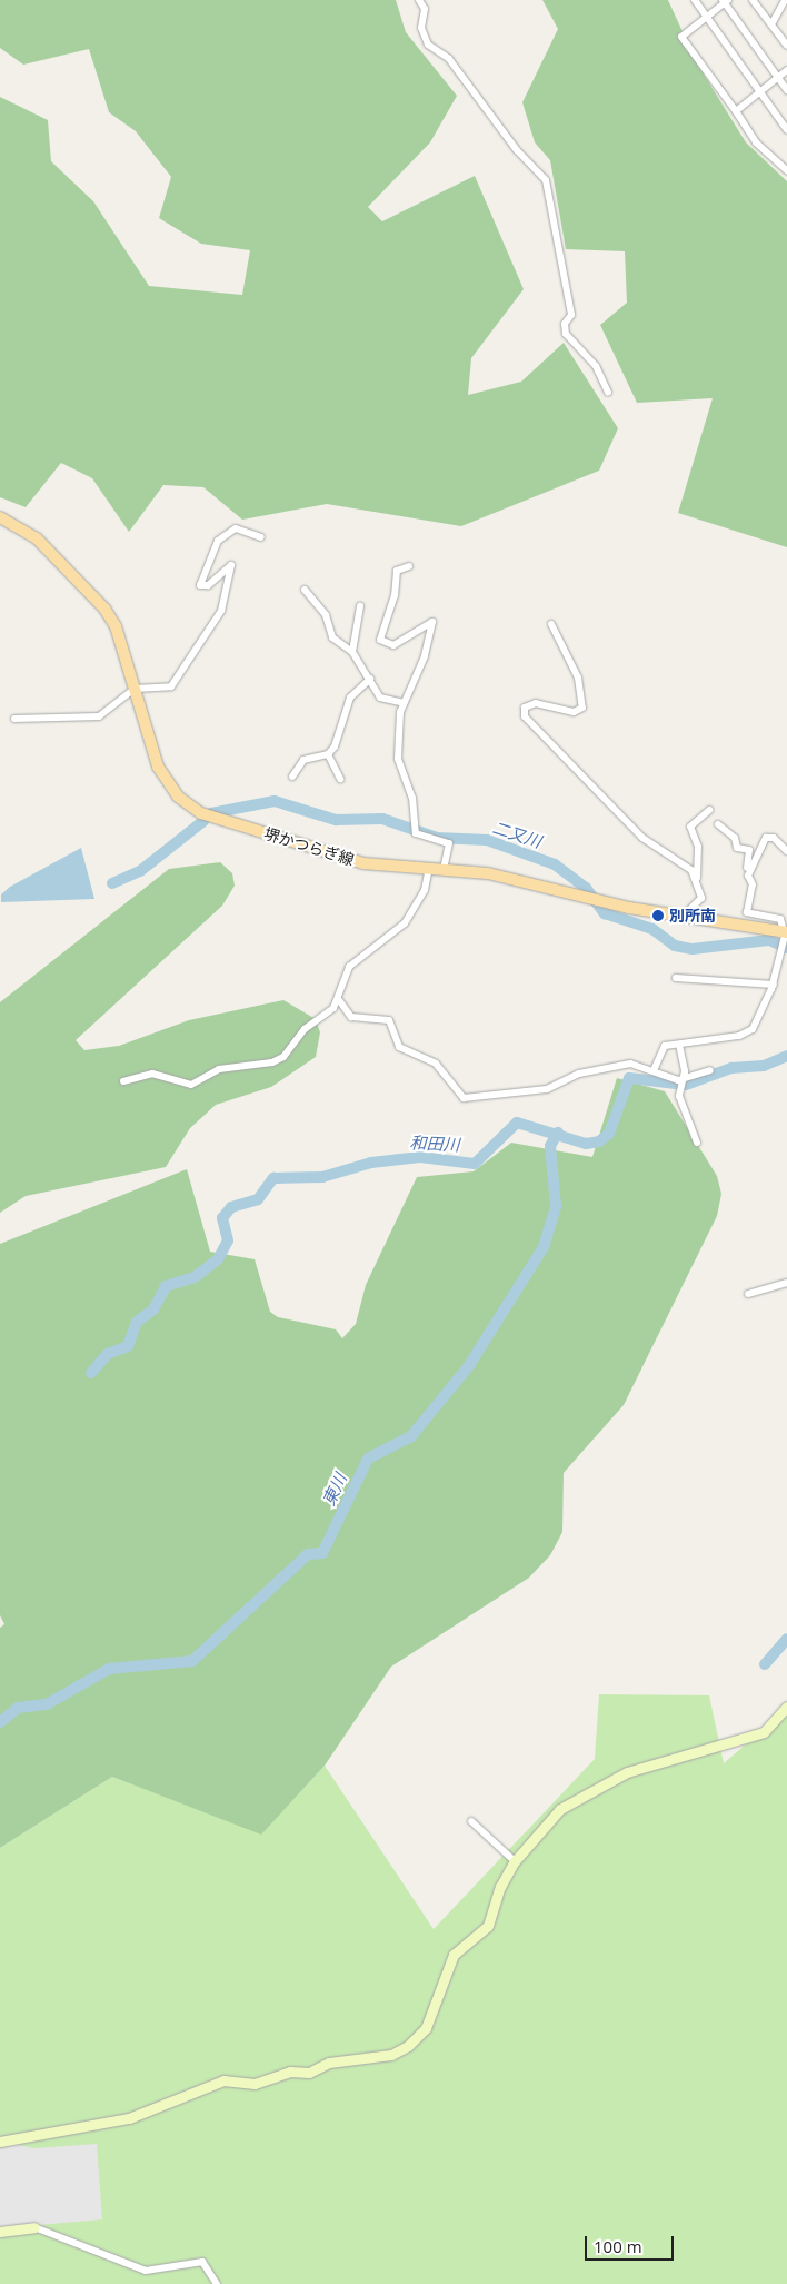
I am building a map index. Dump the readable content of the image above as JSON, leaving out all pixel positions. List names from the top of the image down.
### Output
{
  "streets": {
    "main road": ["堺かつらぎ線"]
  },
  "water": ["二又川", "和田川", "東川"],
  "places": ["別所南"],
  "scale_bar": "100 m"
}
